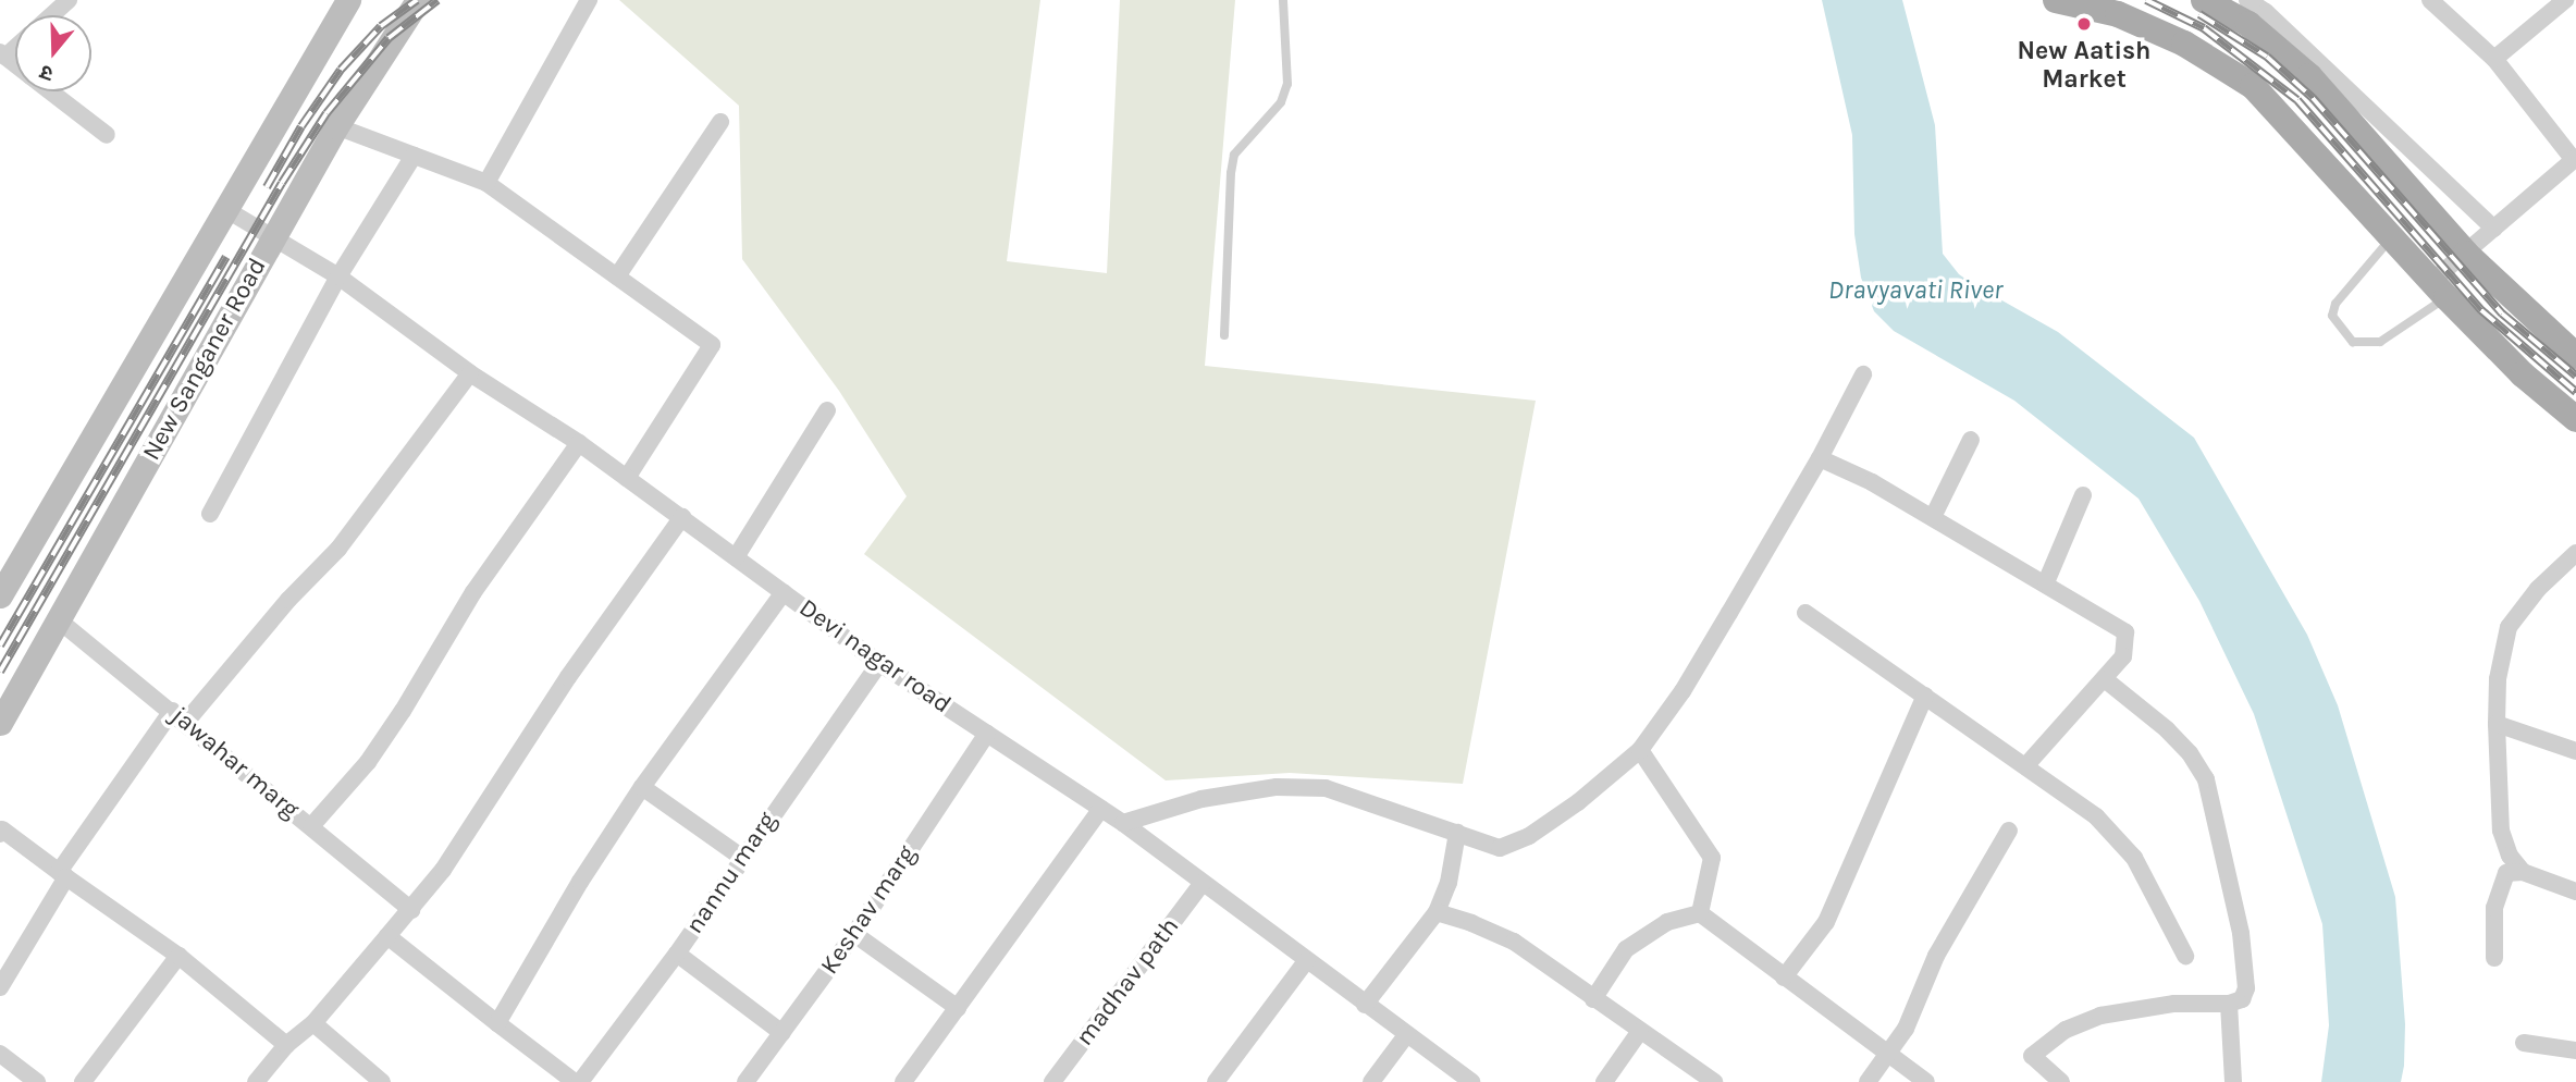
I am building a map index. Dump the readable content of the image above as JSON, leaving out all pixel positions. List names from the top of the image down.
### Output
{
  "streets": {
    "main road": ["New Sanganer Road"],
    "street": [
      "Devi nagar road",
      "jawahar marg",
      "nannu marg",
      "Keshav marg",
      "madhav path"
    ]
  },
  "crossings": [
    ["New Sanganer Road", "Devi nagar road"],
    ["New Sanganer Road", "jawahar marg"],
    ["Devi nagar road", "nannu marg"],
    ["Devi nagar road", "Keshav marg"],
    ["Devi nagar road", "madhav path"]
  ],
  "water": ["Dravyavati River"],
  "places": ["New Aatish Market"],
  "north": "bottom"
}
